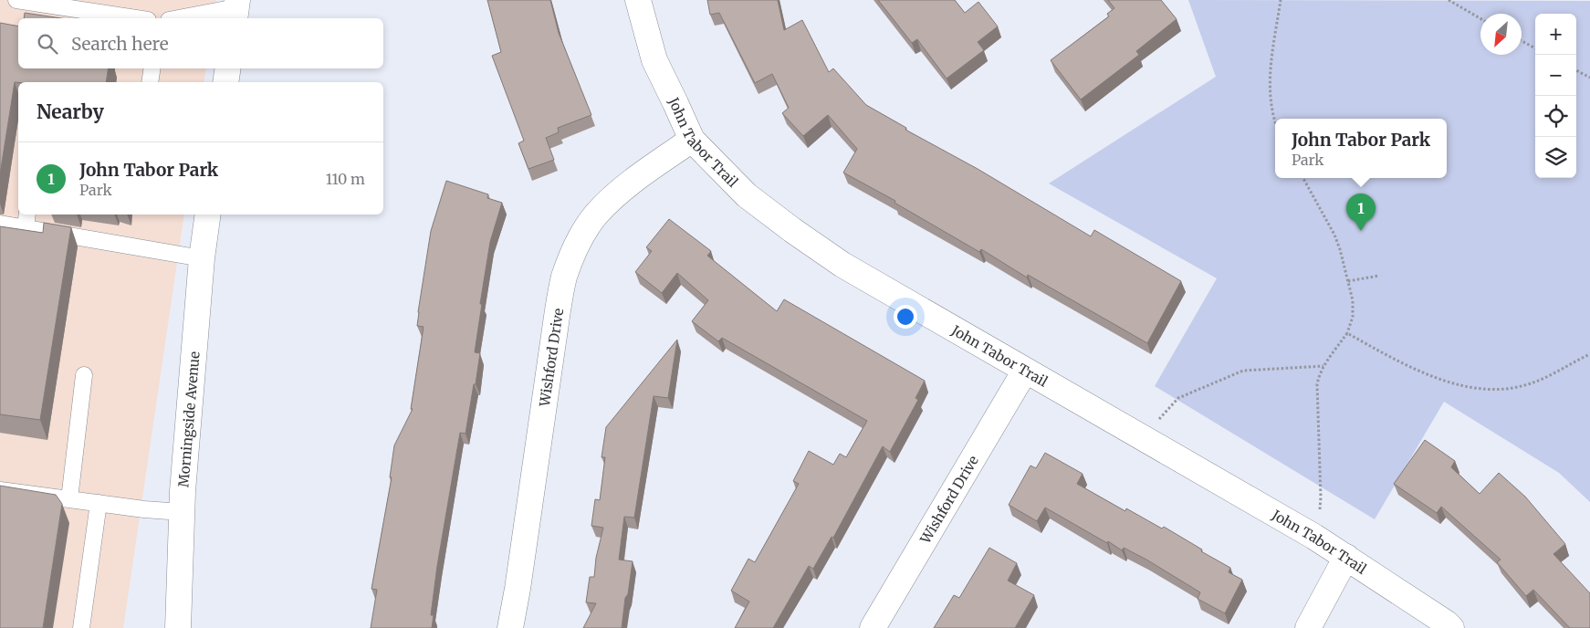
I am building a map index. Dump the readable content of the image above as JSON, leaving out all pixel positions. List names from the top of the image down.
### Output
{
  "streets": {
    "street": ["John Tabor Trail", "Wishford Drive", "Morningside Avenue"]
  },
  "crossings": [
    ["John Tabor Trail", "Wishford Drive"]
  ],
  "north": "bottom left",
  "page": {
    "map_buttons": ["+", "−"],
    "search": "Search here",
    "heading": "Nearby",
    "popup": ["John Tabor Park", "Park"],
    "list": [
      {
        "mark": "1",
        "name": "John Tabor Park",
        "note": "Park",
        "value": "110 m"
      }
    ],
    "pins": "1"
  }
}
